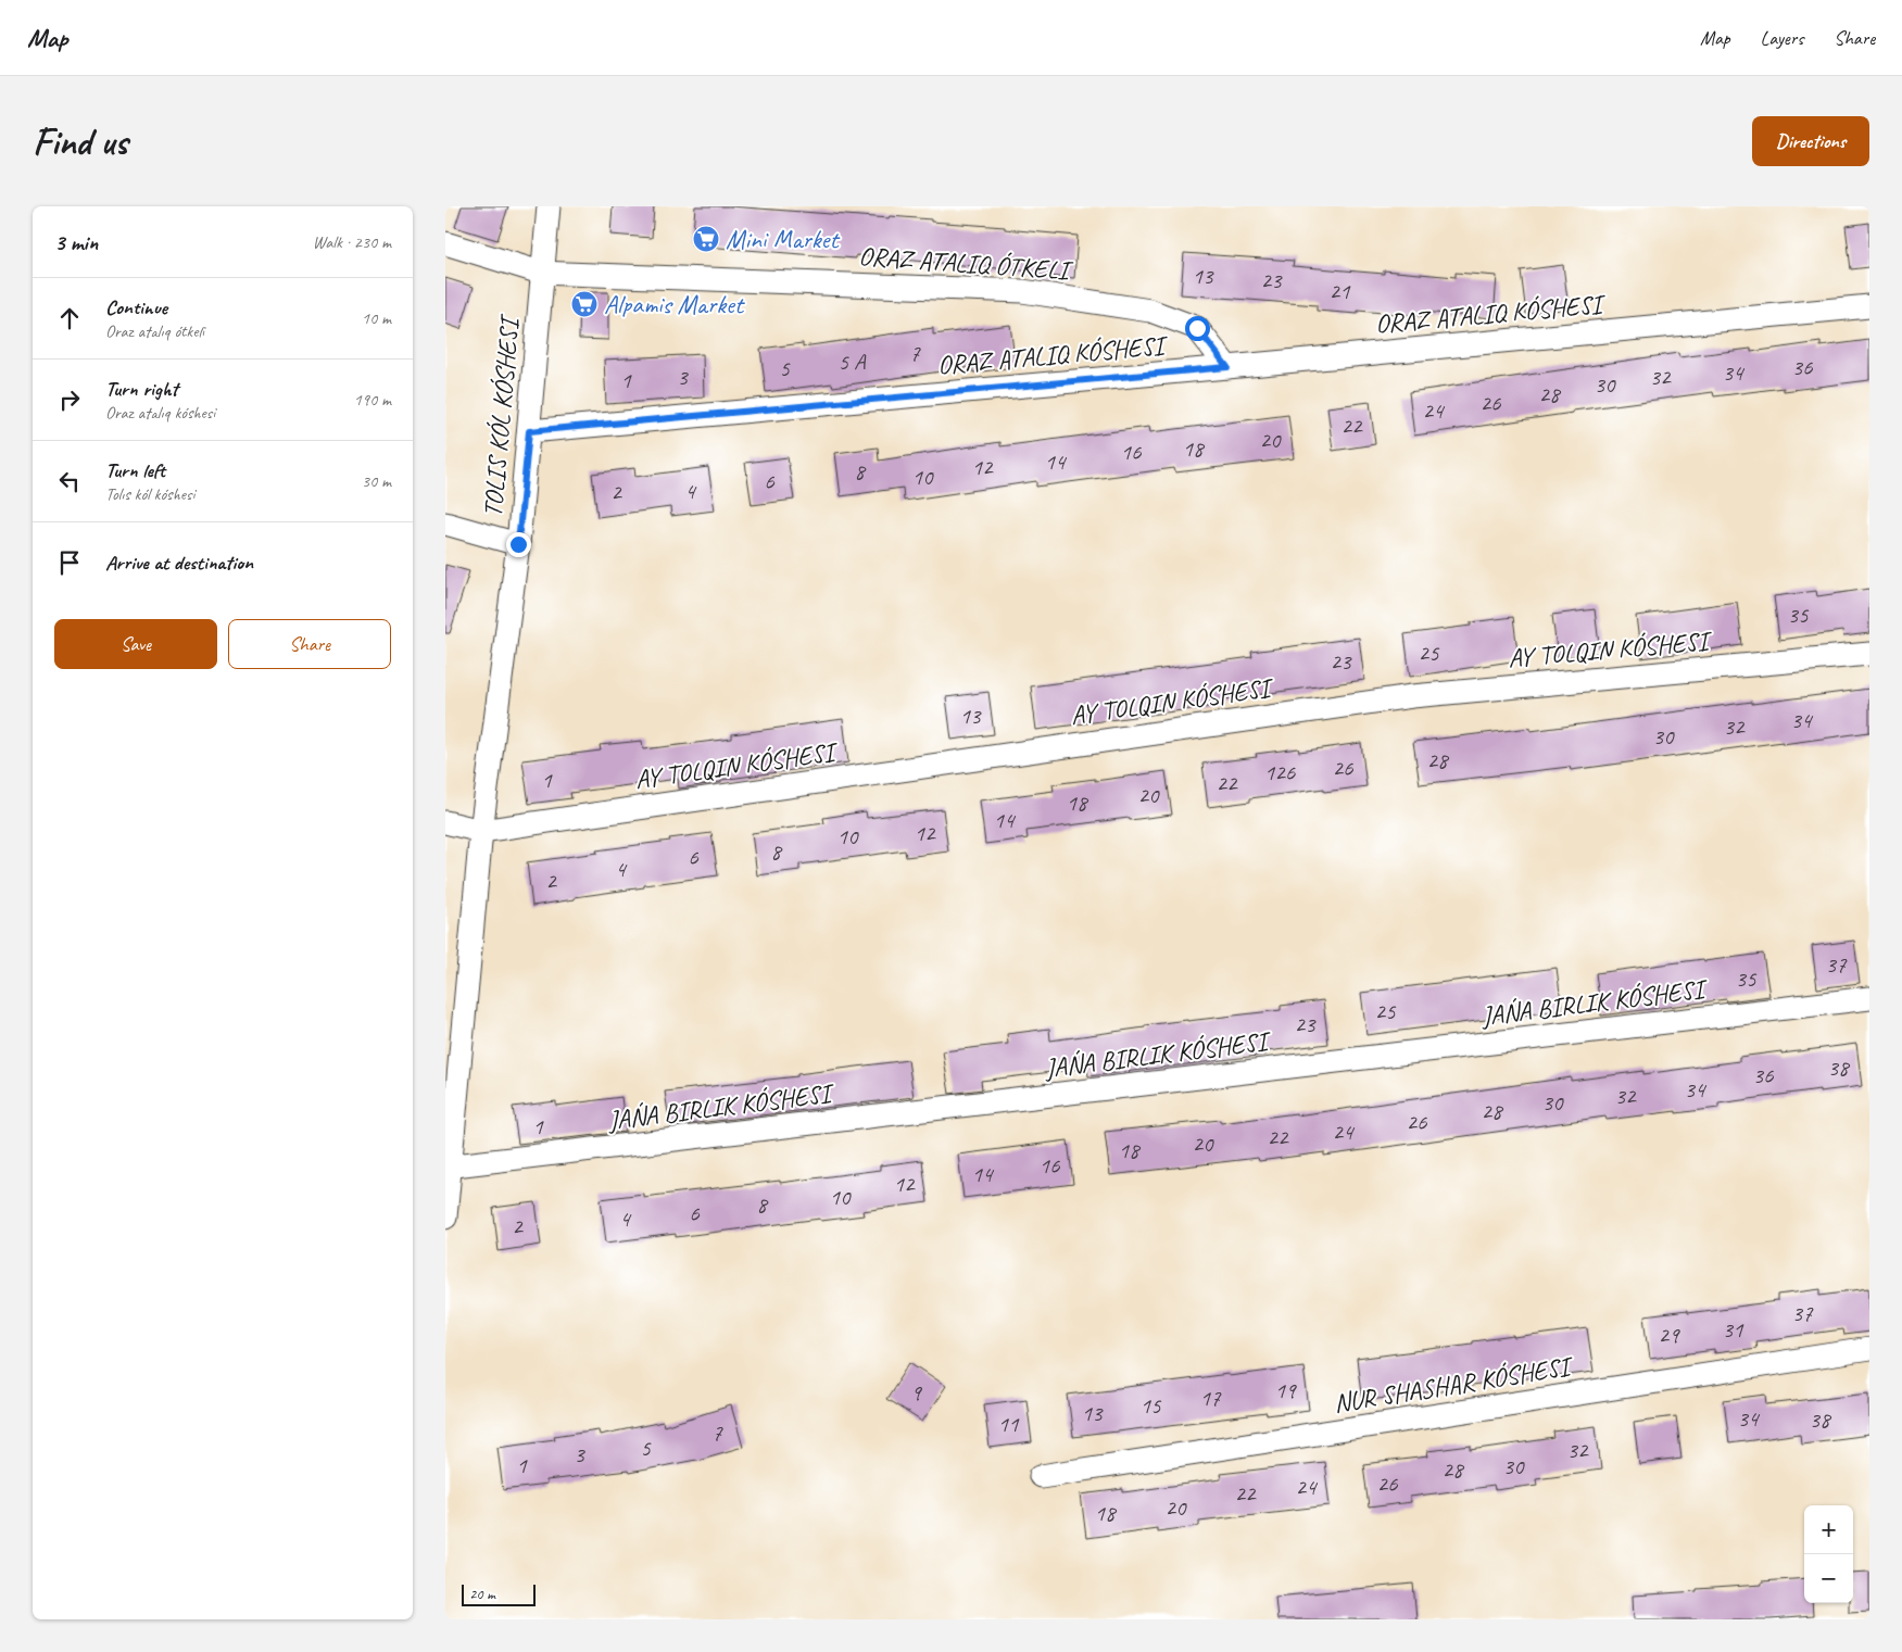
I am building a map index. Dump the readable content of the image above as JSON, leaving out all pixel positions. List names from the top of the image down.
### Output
{
  "streets": {
    "street": ["JAŃA BIRLIK KÓSHESI", "NUR SHASHAR KÓSHESI"]
  },
  "places": {
    "supermarket": ["Mini Market", "Alpamis Market"]
  },
  "house_numbers": [
    "13",
    "23",
    "21",
    "7",
    "5 А",
    "36",
    "5",
    "34",
    "3",
    "32",
    "1",
    "30",
    "28",
    "26",
    "24",
    "22",
    "20",
    "18",
    "16",
    "14",
    "12",
    "8",
    "10",
    "6",
    "4",
    "2",
    "35",
    "25",
    "23",
    "13",
    "34",
    "32",
    "30",
    "28",
    "26",
    "126",
    "1",
    "22",
    "20",
    "18",
    "14",
    "12",
    "10",
    "8",
    "6",
    "4",
    "2",
    "37",
    "35",
    "25",
    "23",
    "38",
    "36",
    "34",
    "32",
    "30",
    "28",
    "26",
    "1",
    "24",
    "22",
    "20",
    "18",
    "16",
    "14",
    "12",
    "10",
    "8",
    "6",
    "4",
    "2",
    "37",
    "31",
    "29",
    "19",
    "9",
    "17",
    "15",
    "13",
    "34",
    "38",
    "11",
    "7",
    "5",
    "32",
    "3",
    "1",
    "30",
    "28",
    "26",
    "24",
    "22",
    "20",
    "18"
  ],
  "scale_bar": "20 m",
  "page": {
    "header": "Map",
    "nav": ["Map", "Layers", "Share"],
    "buttons": [
      "Directions",
      ["Save", "Share"]
    ],
    "title": "Find us",
    "heading": ["3 min", "Walk · 230 m"],
    "list": [
      ["Continue", "Oraz atalıq ótkeli", "10 m"],
      ["Turn right", "Oraz atalıq kóshesi", "190 m"],
      ["Turn left", "Tolıs kól kóshesi", "30 m"],
      "Arrive at destination"
    ],
    "map_buttons": ["+", "−"],
    "scale": "20 m"
  }
}
